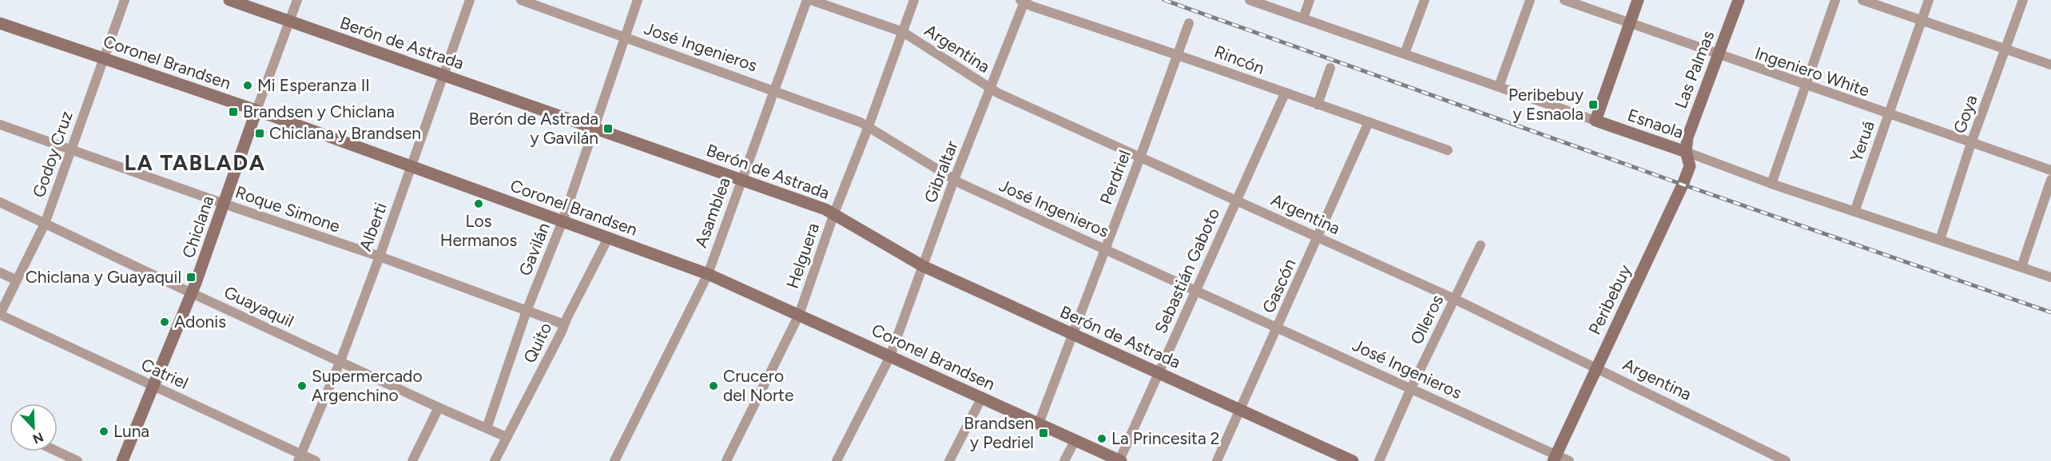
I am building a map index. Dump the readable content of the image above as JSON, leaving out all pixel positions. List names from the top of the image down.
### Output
{
  "streets": {
    "street": [
      "Berón de Astrada",
      "José Ingenieros",
      "Argentina",
      "Rincón",
      "Coronel Brandsen",
      "Las Palmas",
      "Ingeniero White",
      "Goya",
      "Esnaola",
      "Yeruá",
      "Godoy Cruz",
      "Gibraltar",
      "Perdriel",
      "Roque Simone",
      "Asamblea",
      "Chiclana",
      "Alberti",
      "Gavilán",
      "Helguera",
      "Sebastián Gaboto",
      "Gascón",
      "Peribebuy",
      "Guayaquil",
      "Olleros",
      "Quito",
      "Catriel"
    ]
  },
  "crossings": [
    ["Berón de Astrada", "Gibraltar"],
    ["Berón de Astrada", "Perdriel"],
    ["Berón de Astrada", "Asamblea"],
    ["Berón de Astrada", "Chiclana"],
    ["Berón de Astrada", "Alberti"],
    ["Berón de Astrada", "Gavilán"],
    ["Berón de Astrada", "Helguera"],
    ["Berón de Astrada", "Sebastián Gaboto"],
    ["Berón de Astrada", "Gascón"],
    ["José Ingenieros", "Gibraltar"],
    ["José Ingenieros", "Perdriel"],
    ["José Ingenieros", "Asamblea"],
    ["José Ingenieros", "Gavilán"],
    ["José Ingenieros", "Helguera"],
    ["José Ingenieros", "Sebastián Gaboto"],
    ["José Ingenieros", "Gascón"],
    ["José Ingenieros", "Peribebuy"],
    ["José Ingenieros", "Olleros"],
    ["Argentina", "Gibraltar"],
    ["Argentina", "Perdriel"],
    ["Argentina", "Helguera"],
    ["Argentina", "Sebastián Gaboto"],
    ["Argentina", "Gascón"],
    ["Argentina", "Peribebuy"],
    ["Argentina", "Olleros"],
    ["Rincón", "Gibraltar"],
    ["Rincón", "Perdriel"],
    ["Rincón", "Sebastián Gaboto"],
    ["Rincón", "Gascón"],
    ["Coronel Brandsen", "Godoy Cruz"],
    ["Coronel Brandsen", "Gibraltar"],
    ["Coronel Brandsen", "Perdriel"],
    ["Coronel Brandsen", "Asamblea"],
    ["Coronel Brandsen", "Chiclana"],
    ["Coronel Brandsen", "Alberti"],
    ["Coronel Brandsen", "Gavilán"],
    ["Coronel Brandsen", "Helguera"],
    ["Coronel Brandsen", "Sebastián Gaboto"],
    ["Coronel Brandsen", "Quito"],
    ["Las Palmas", "Ingeniero White"],
    ["Las Palmas", "Esnaola"],
    ["Las Palmas", "Peribebuy"],
    ["Ingeniero White", "Goya"],
    ["Ingeniero White", "Yeruá"],
    ["Goya", "Esnaola"],
    ["Esnaola", "Yeruá"],
    ["Esnaola", "Peribebuy"],
    ["Godoy Cruz", "Roque Simone"],
    ["Godoy Cruz", "Guayaquil"],
    ["Godoy Cruz", "Catriel"],
    ["Roque Simone", "Chiclana"],
    ["Roque Simone", "Alberti"],
    ["Roque Simone", "Gavilán"],
    ["Roque Simone", "Quito"],
    ["Chiclana", "Guayaquil"],
    ["Chiclana", "Catriel"],
    ["Alberti", "Guayaquil"],
    ["Alberti", "Catriel"],
    ["Gavilán", "Guayaquil"],
    ["Guayaquil", "Quito"]
  ],
  "districts": ["LA TABLADA"],
  "places": {
    "other": [
      "Mi Esperanza II",
      "Los Hermanos",
      "Adonis",
      "Supermercado Argenchino",
      "Crucero del Norte",
      "Luna",
      "La Princesita 2"
    ],
    "transit": [
      "Peribebuy y Esnaola",
      "Brandsen y Chiclana",
      "Berón de Astrada y Gavilán",
      "Chiclana y Brandsen",
      "Chiclana y Guayaquil",
      "Brandsen y Pedriel"
    ]
  },
  "north": "bottom right"
}
